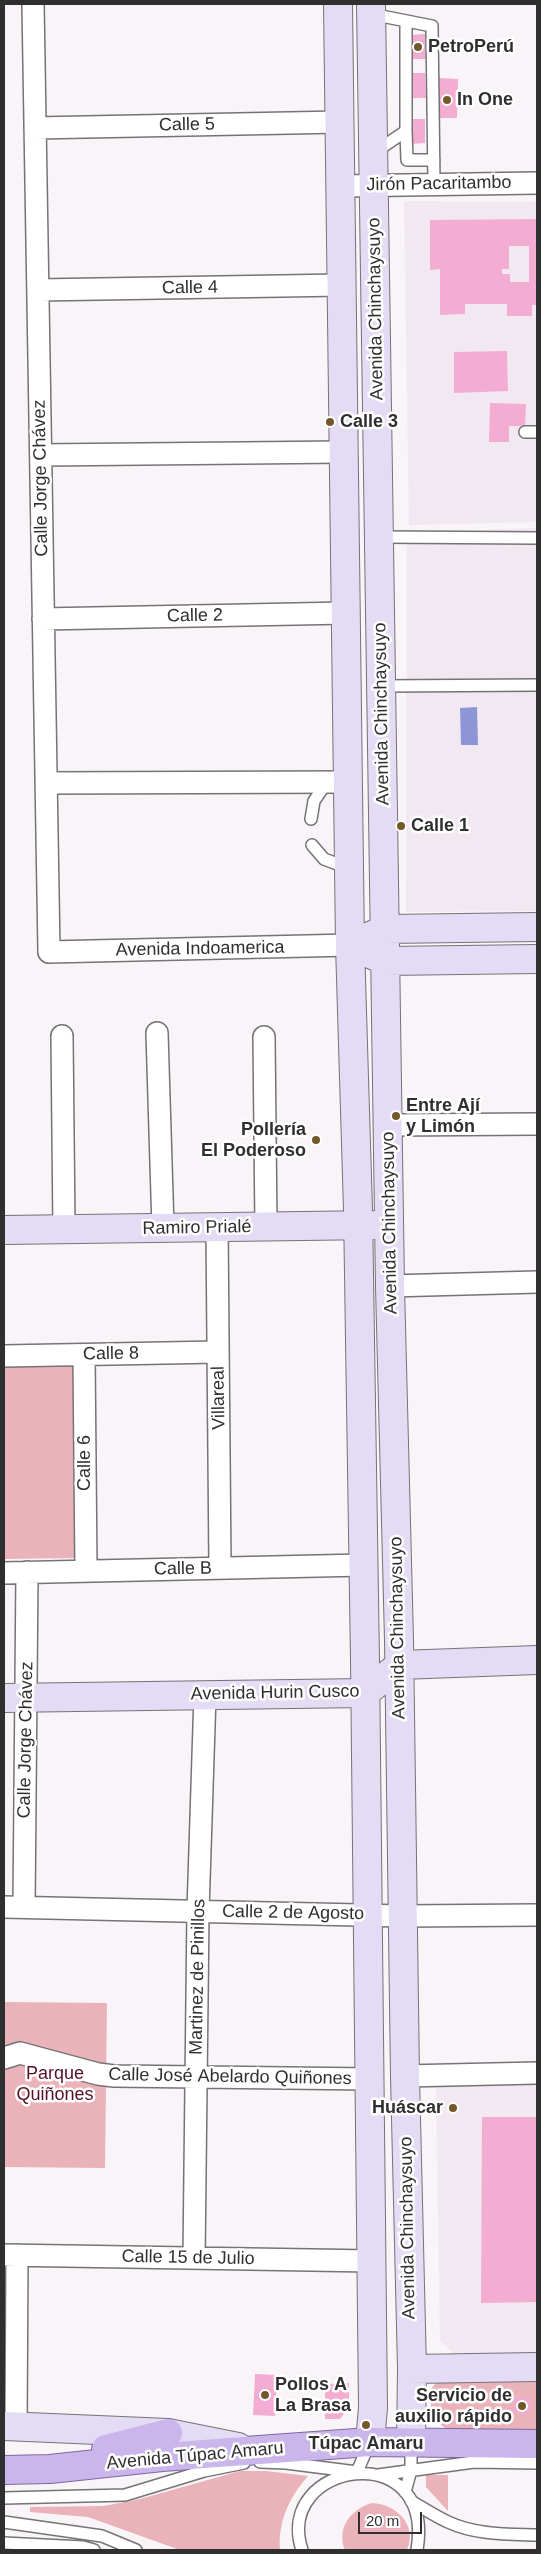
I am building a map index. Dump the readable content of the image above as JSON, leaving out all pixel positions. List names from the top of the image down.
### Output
{
  "streets": {
    "main road": [
      "Avenida Chinchaysuyo",
      "Avenida Indoamerica",
      "Ramiro Prialé",
      "Avenida Hurin Cusco",
      "Avenida Túpac Amaru"
    ],
    "street": [
      "Calle 5",
      "Jirón Pacaritambo",
      "Calle 4",
      "Calle Jorge Chávez",
      "Calle 2",
      "Calle 8",
      "Villareal",
      "Calle 6",
      "Calle B",
      "Calle 2 de Agosto",
      "Martinez de Pinillos",
      "Calle José Abelardo Quiñones",
      "Calle 15 de Julio"
    ]
  },
  "crossings": [
    ["Calle 5", "Avenida Chinchaysuyo"],
    ["Calle 5", "Calle Jorge Chávez"],
    ["Jirón Pacaritambo", "Avenida Chinchaysuyo"],
    ["Calle 4", "Avenida Chinchaysuyo"],
    ["Calle 4", "Calle Jorge Chávez"],
    ["Avenida Chinchaysuyo", "Calle 2"],
    ["Avenida Chinchaysuyo", "Avenida Indoamerica"],
    ["Avenida Chinchaysuyo", "Ramiro Prialé"],
    ["Avenida Chinchaysuyo", "Calle B"],
    ["Avenida Chinchaysuyo", "Avenida Hurin Cusco"],
    ["Avenida Chinchaysuyo", "Calle 2 de Agosto"],
    ["Avenida Chinchaysuyo", "Calle José Abelardo Quiñones"],
    ["Avenida Chinchaysuyo", "Calle 15 de Julio"],
    ["Avenida Chinchaysuyo", "Avenida Túpac Amaru"],
    ["Calle Jorge Chávez", "Calle 2"],
    ["Calle Jorge Chávez", "Avenida Indoamerica"],
    ["Calle Jorge Chávez", "Calle B"],
    ["Calle Jorge Chávez", "Avenida Hurin Cusco"],
    ["Calle Jorge Chávez", "Calle 2 de Agosto"],
    ["Ramiro Prialé", "Villareal"],
    ["Calle 8", "Villareal"],
    ["Calle 8", "Calle 6"],
    ["Villareal", "Calle B"],
    ["Calle 6", "Calle B"],
    ["Avenida Hurin Cusco", "Martinez de Pinillos"],
    ["Calle 2 de Agosto", "Martinez de Pinillos"],
    ["Martinez de Pinillos", "Calle José Abelardo Quiñones"],
    ["Martinez de Pinillos", "Calle 15 de Julio"]
  ],
  "parks": ["Parque Quiñones"],
  "places": [
    "PetroPerú",
    "In One",
    "Calle 3",
    "Calle 1",
    "Entre Ají y Limón",
    "Pollería El Poderoso",
    "Huáscar",
    "Pollos A La Brasa",
    "Servicio de auxilio rápido",
    "Túpac Amaru"
  ],
  "scale_bar": "20 m"
}
